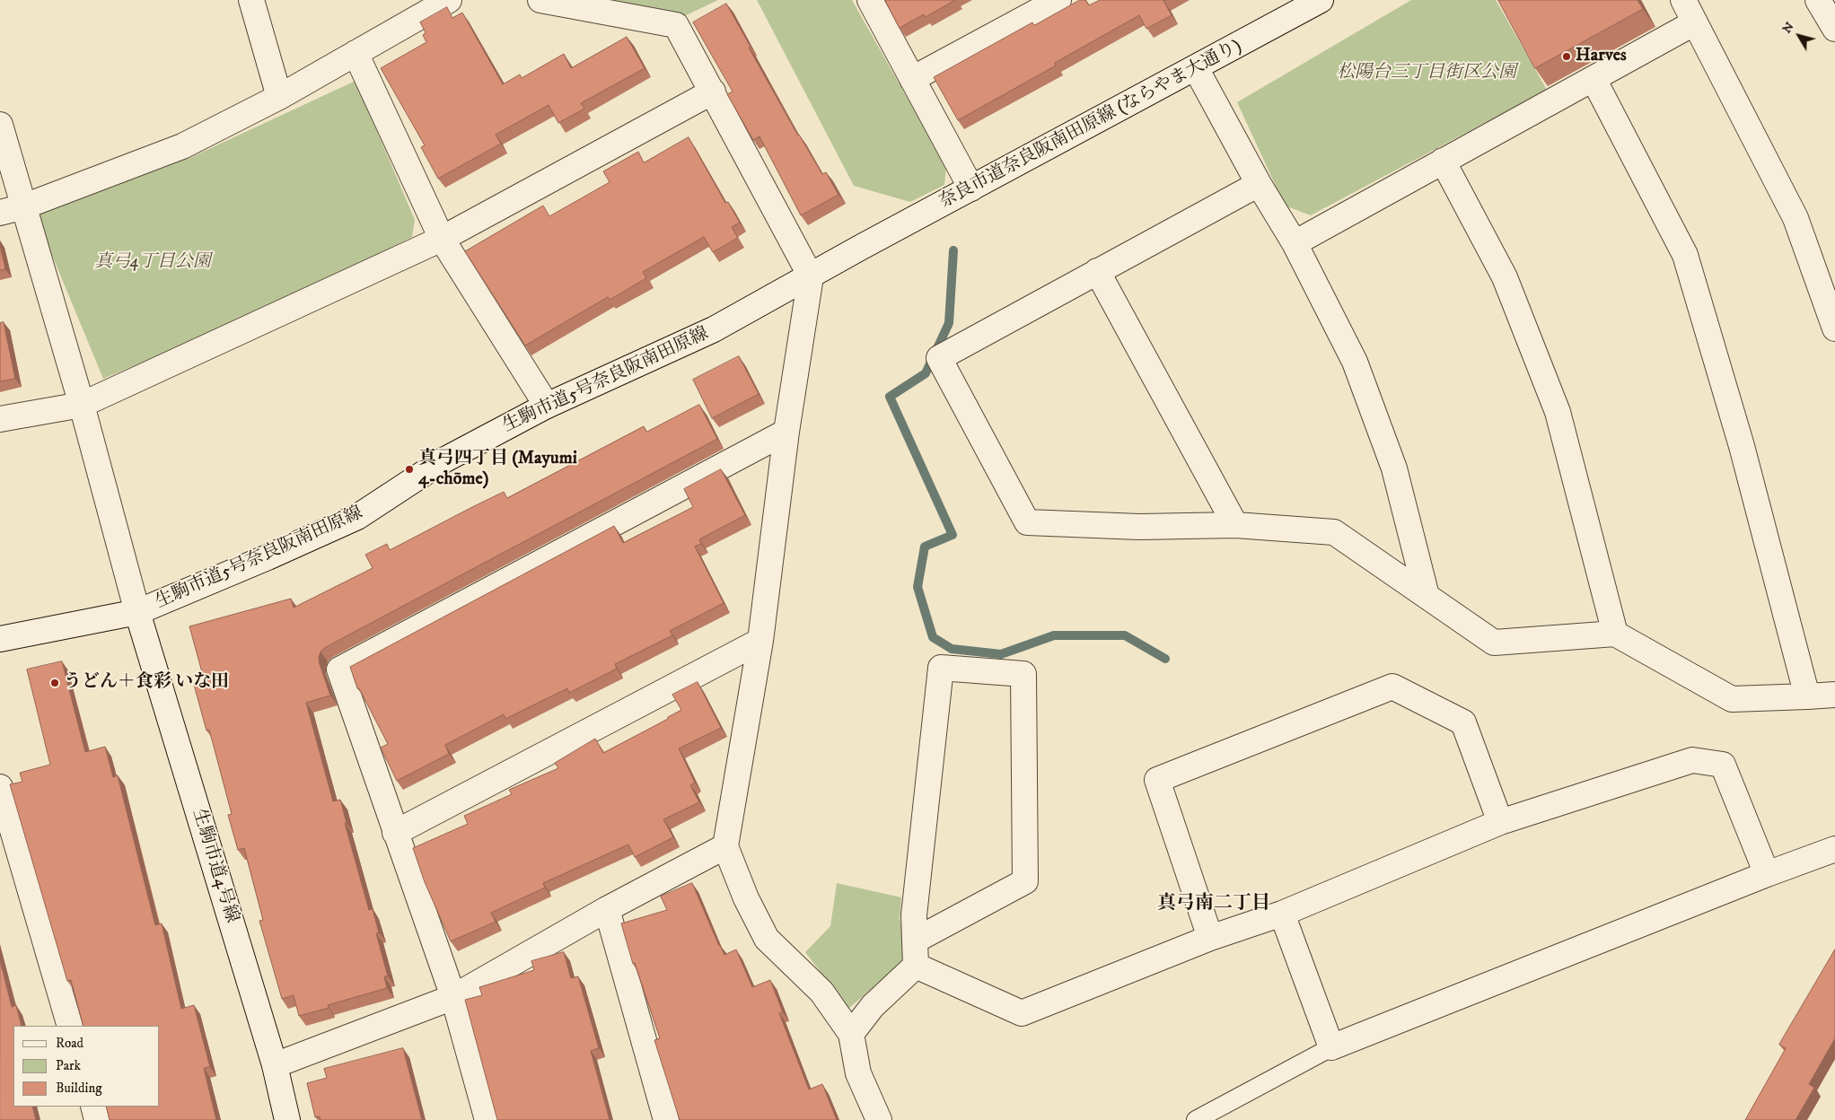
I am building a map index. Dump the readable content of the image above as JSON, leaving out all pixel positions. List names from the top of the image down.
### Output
{
  "streets": {
    "street": ["奈良市道奈良阪南田原線 (ならやま大通り)", "生駒市道5号奈良阪南田原線", "生駒市道4号線"]
  },
  "crossings": [
    ["奈良市道奈良阪南田原線 (ならやま大通り)", "生駒市道5号奈良阪南田原線"],
    ["生駒市道5号奈良阪南田原線", "生駒市道4号線"]
  ],
  "districts": ["真弓南二丁目"],
  "parks": ["松陽台三丁目街区公園", "真弓4丁目公園"],
  "places": ["Harves", "真弓四丁目 (Mayumi 4-chōme)", "うどん＋食彩 いな田"],
  "legend": ["Road", "Park", "Building"],
  "north": "top left"
}
